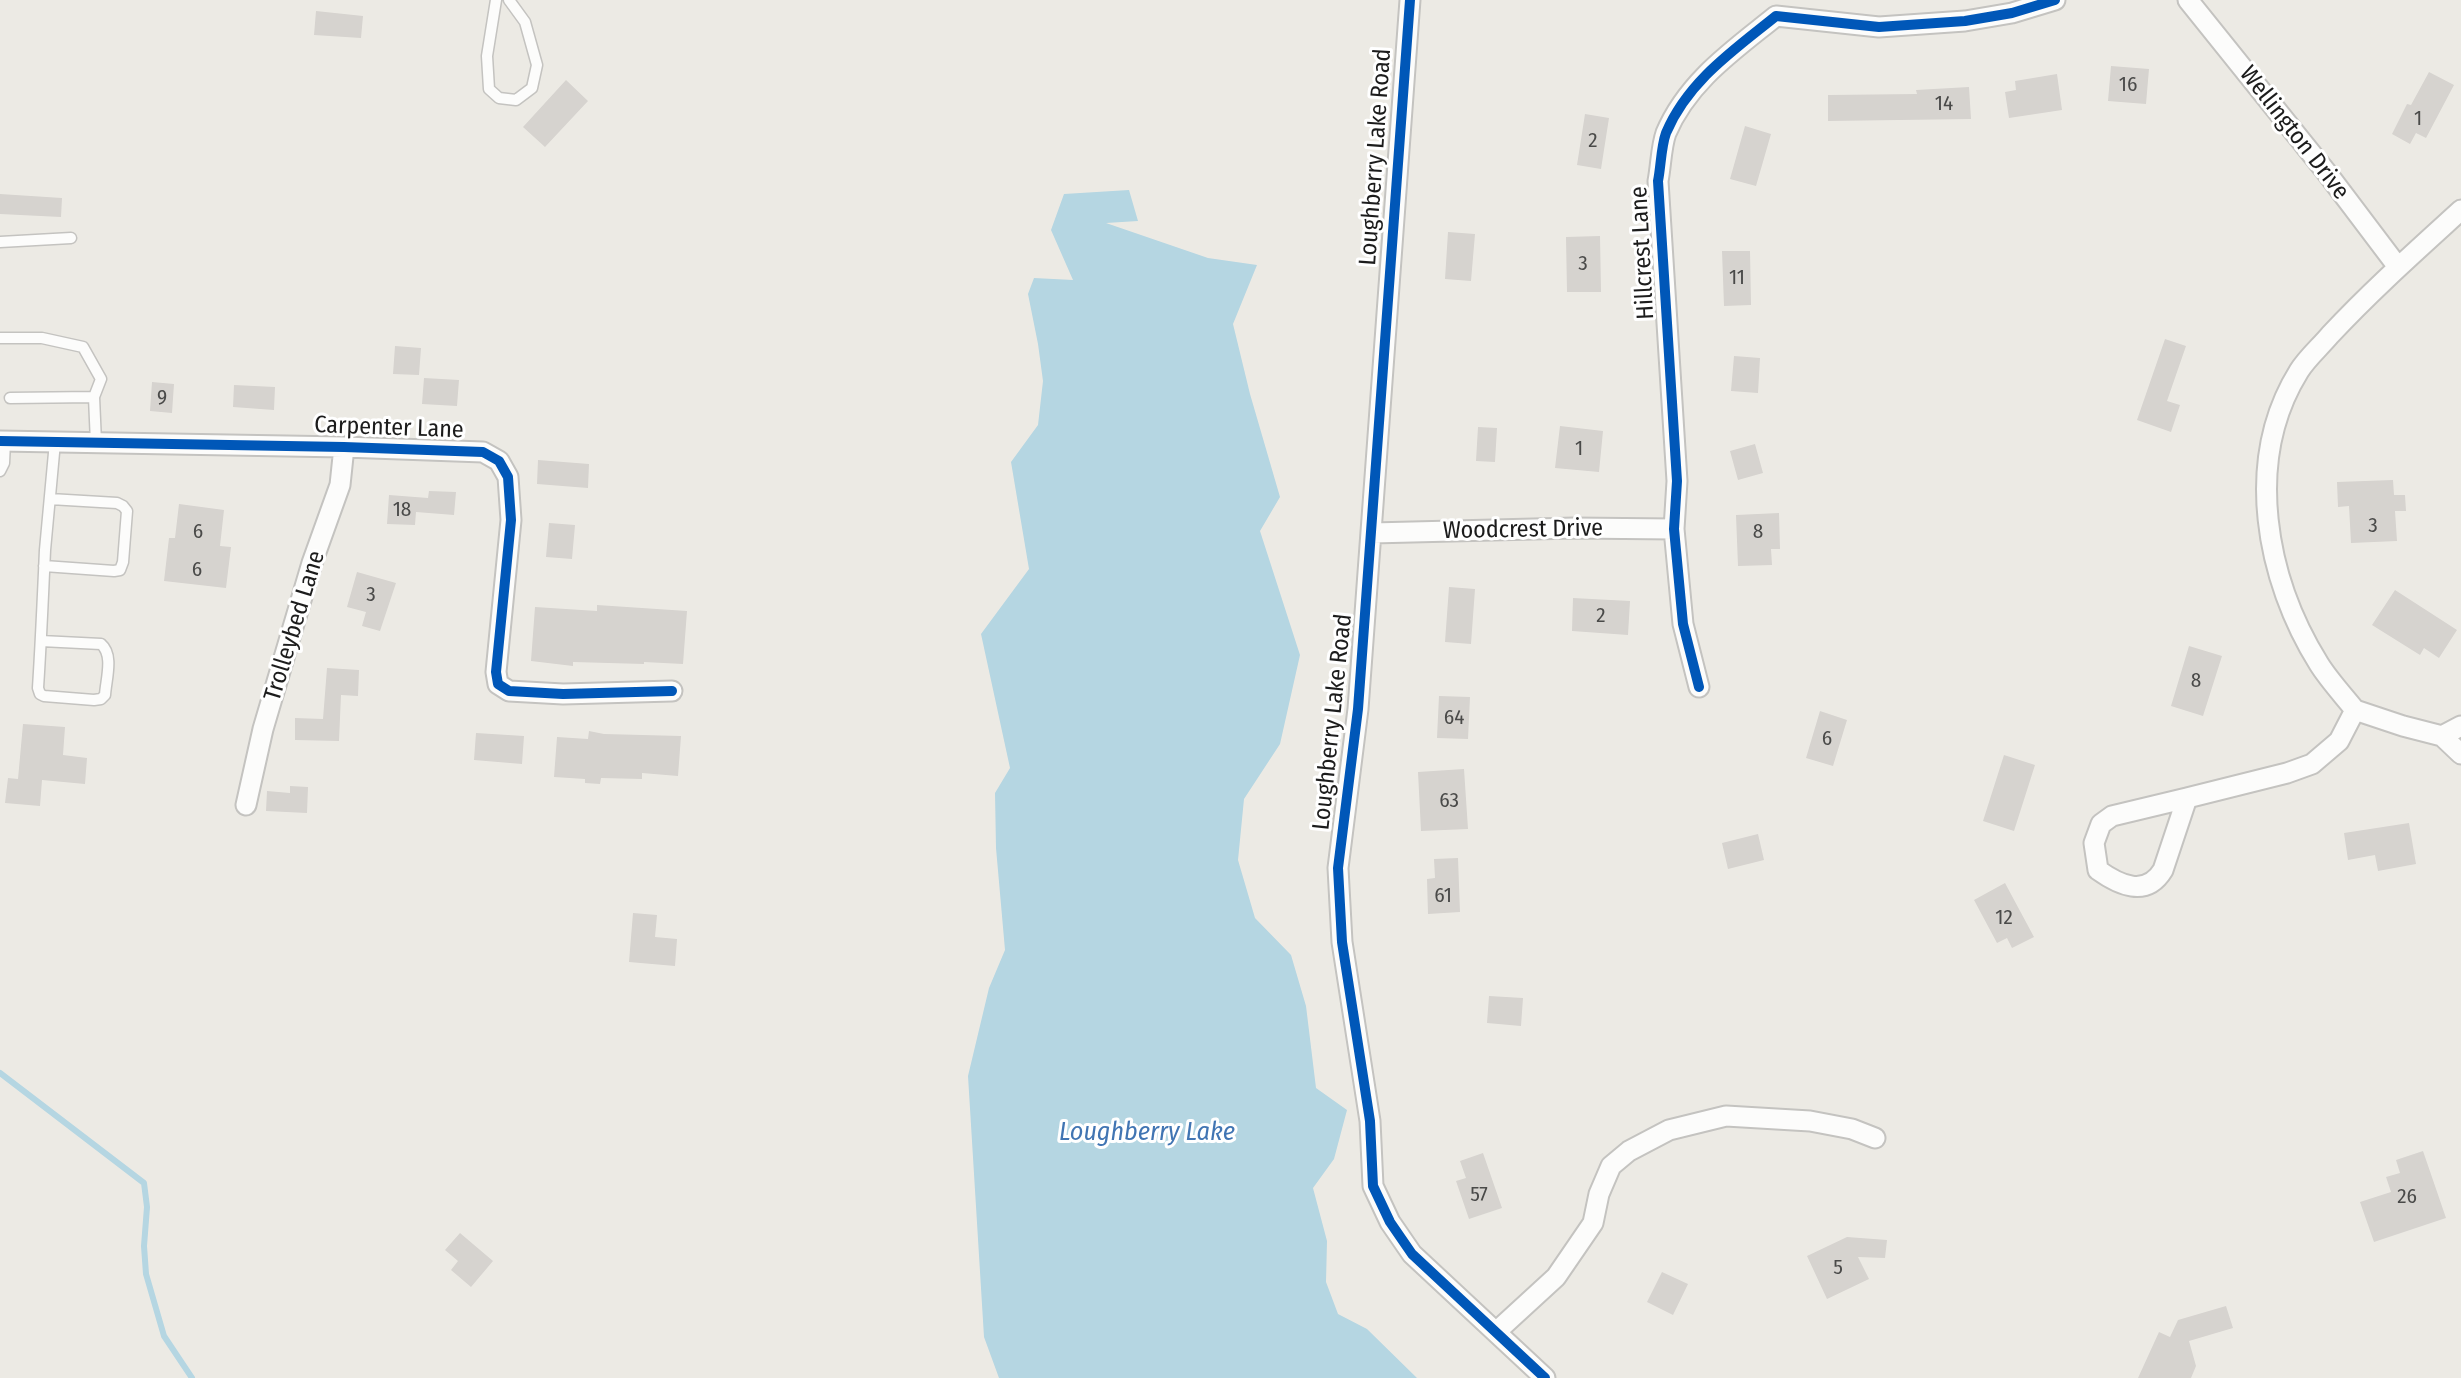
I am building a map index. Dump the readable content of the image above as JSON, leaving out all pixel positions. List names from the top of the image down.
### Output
{
  "streets": {
    "street": [
      "Wellington Drive",
      "Loughberry Lake Road",
      "Hillcrest Lane",
      "Carpenter Lane",
      "Woodcrest Drive",
      "Trolleybed Lane"
    ]
  },
  "crossings": [
    ["Loughberry Lake Road", "Woodcrest Drive"],
    ["Hillcrest Lane", "Woodcrest Drive"],
    ["Carpenter Lane", "Trolleybed Lane"]
  ],
  "water": ["Loughberry Lake"],
  "house_numbers": [
    "16",
    "14",
    "1",
    "2",
    "3",
    "11",
    "9",
    "1",
    "18",
    "3",
    "6",
    "8",
    "6",
    "3",
    "2",
    "8",
    "64",
    "6",
    "63",
    "61",
    "12",
    "57",
    "26",
    "5"
  ]
}
